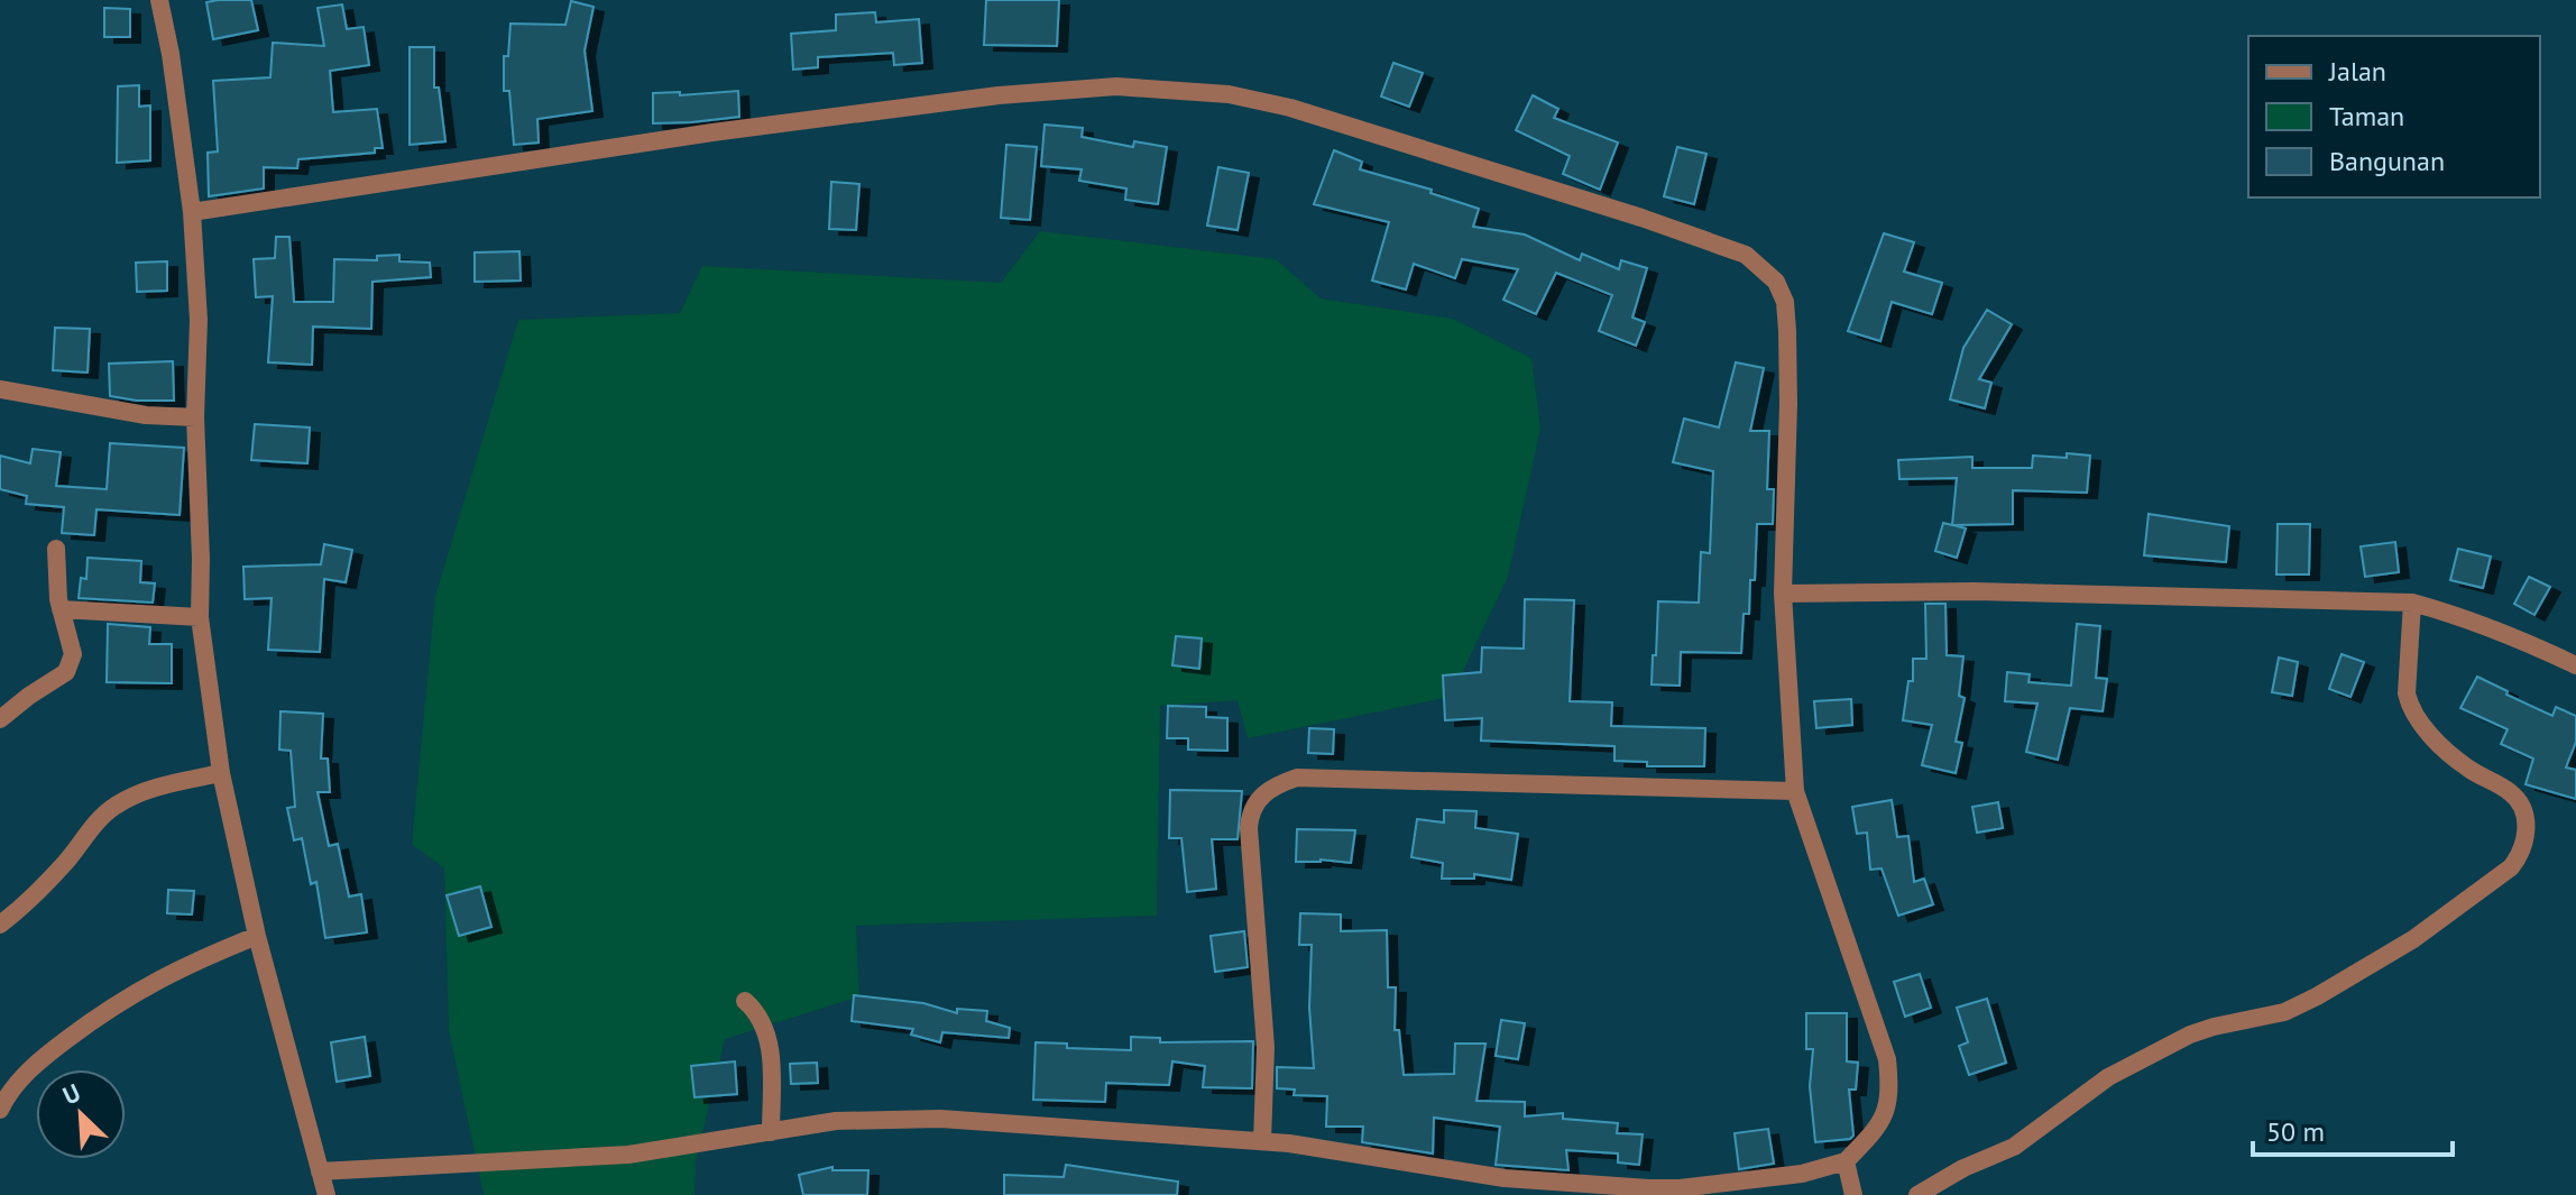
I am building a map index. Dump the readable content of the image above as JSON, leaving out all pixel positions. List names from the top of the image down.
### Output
{
  "legend": ["Jalan", "Taman", "Bangunan"],
  "scale_bar": "50 m",
  "north": "top left"
}
